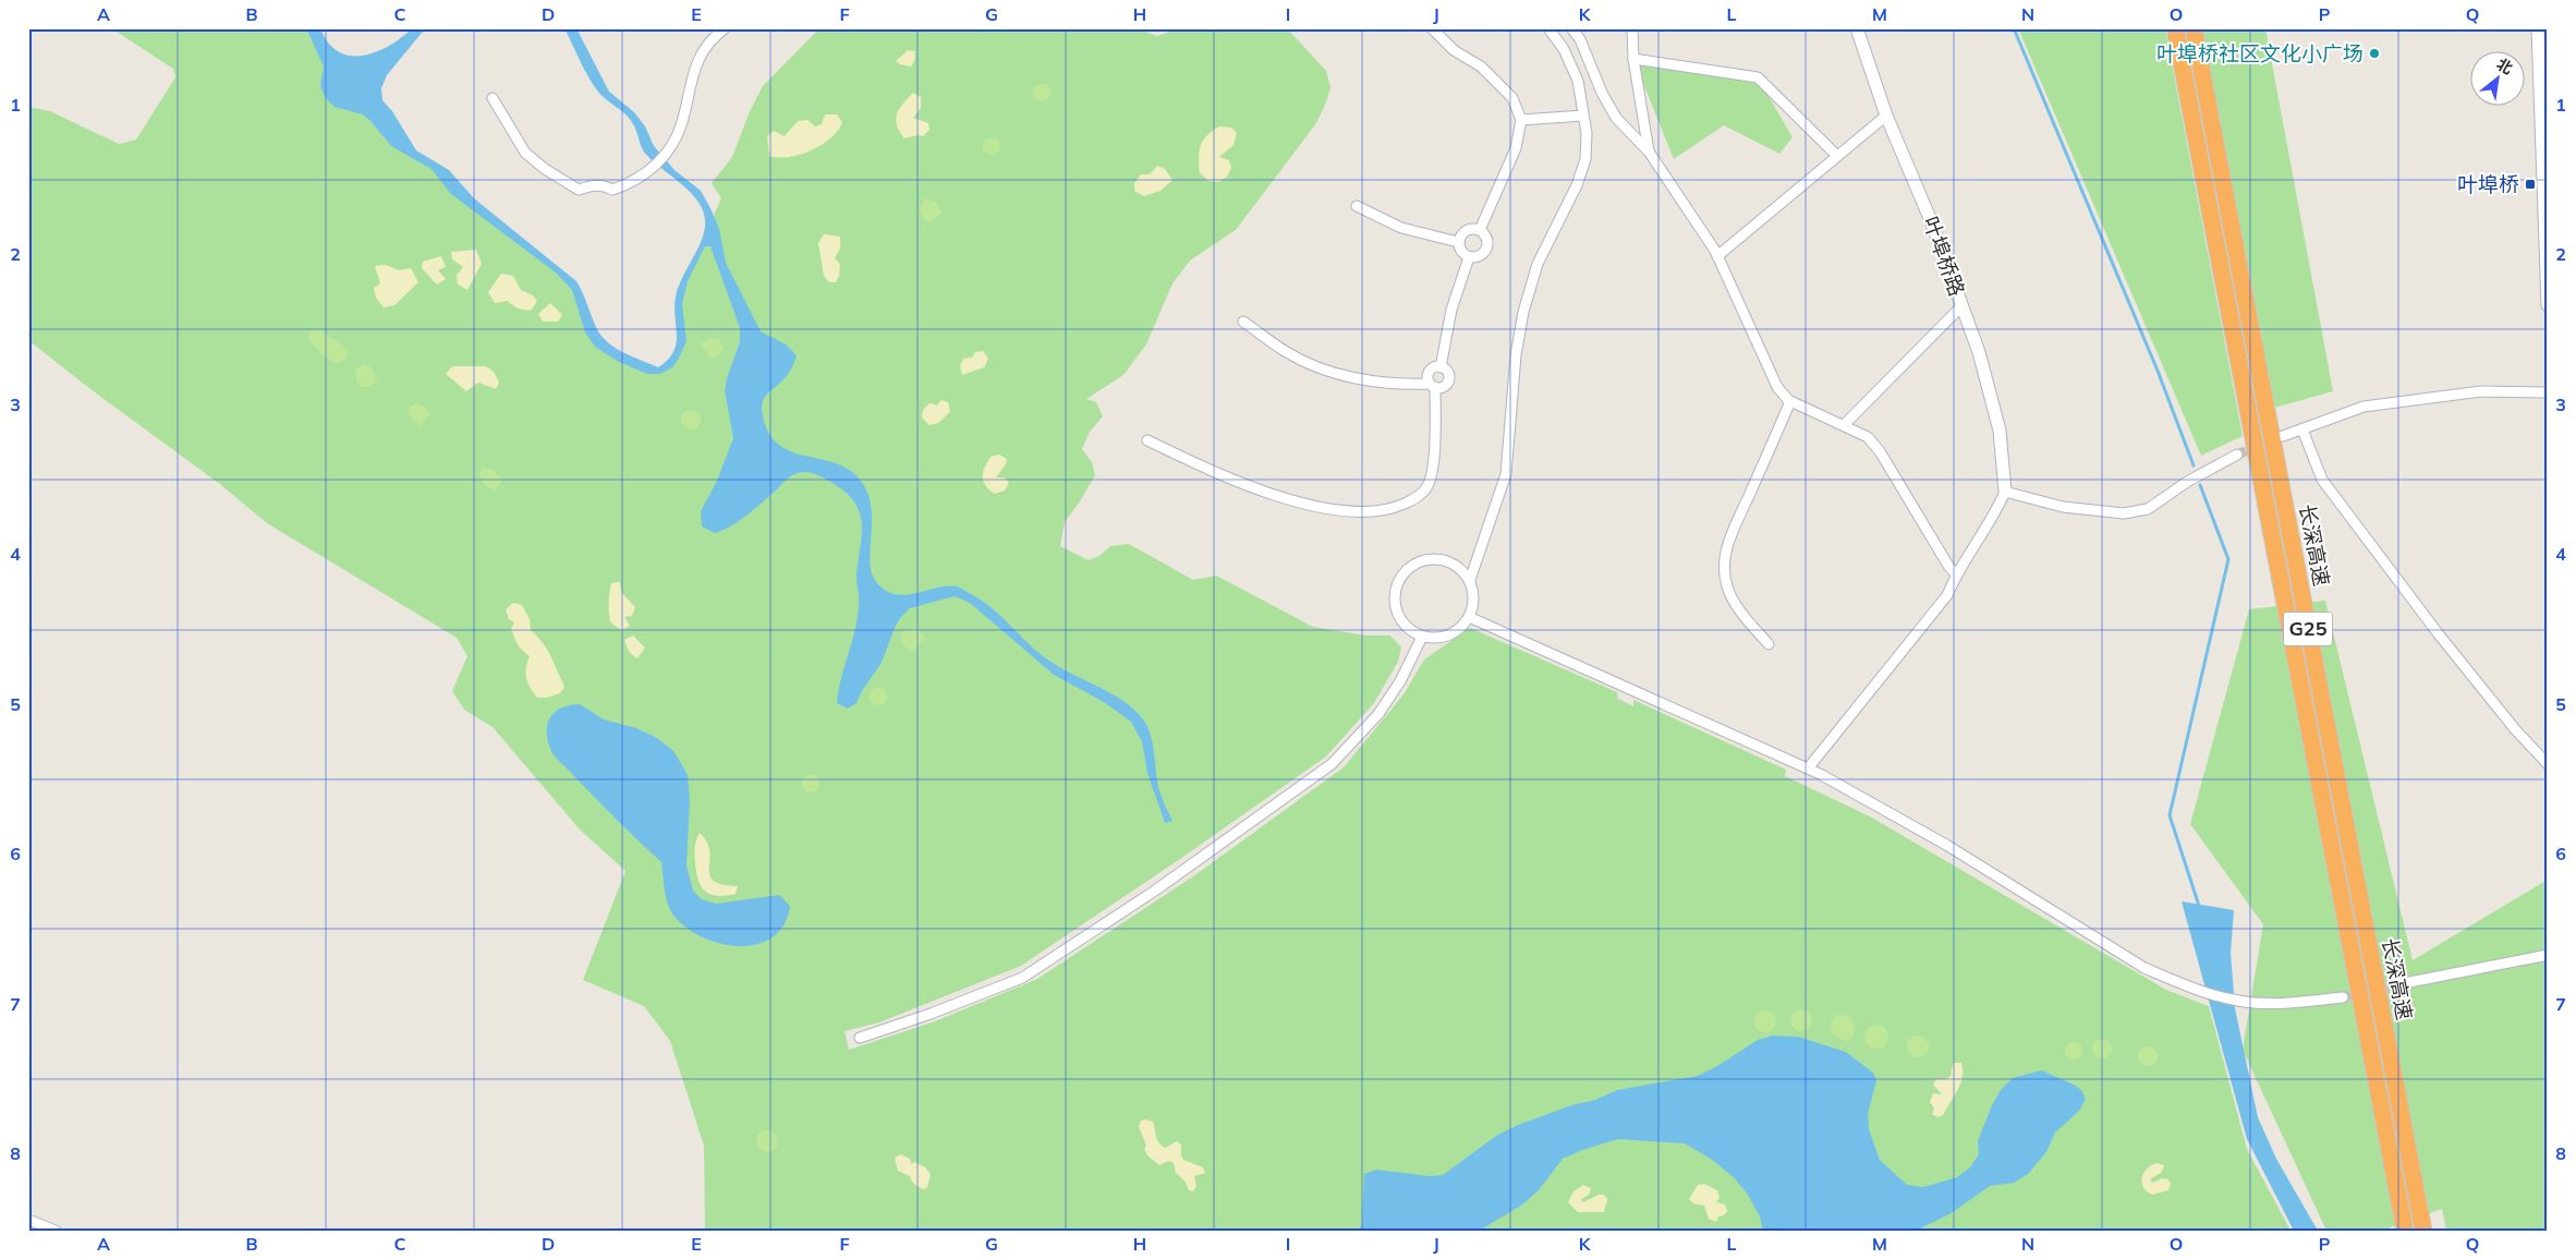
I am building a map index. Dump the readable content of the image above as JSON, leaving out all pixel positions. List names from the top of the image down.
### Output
{
  "streets": {
    "highway": ["长深高速", "G25"],
    "street": ["叶埠桥路"]
  },
  "places": {
    "other": ["叶埠桥社区文化小广场"],
    "transit": ["叶埠桥"]
  },
  "north": "top right",
  "grid": {
    "columns": [
      "A",
      "B",
      "C",
      "D",
      "E",
      "F",
      "G",
      "H",
      "I",
      "J",
      "K",
      "L",
      "M",
      "N",
      "O",
      "P",
      "Q"
    ],
    "rows": [
      "1",
      "2",
      "3",
      "4",
      "5",
      "6",
      "7",
      "8"
    ]
  }
}
